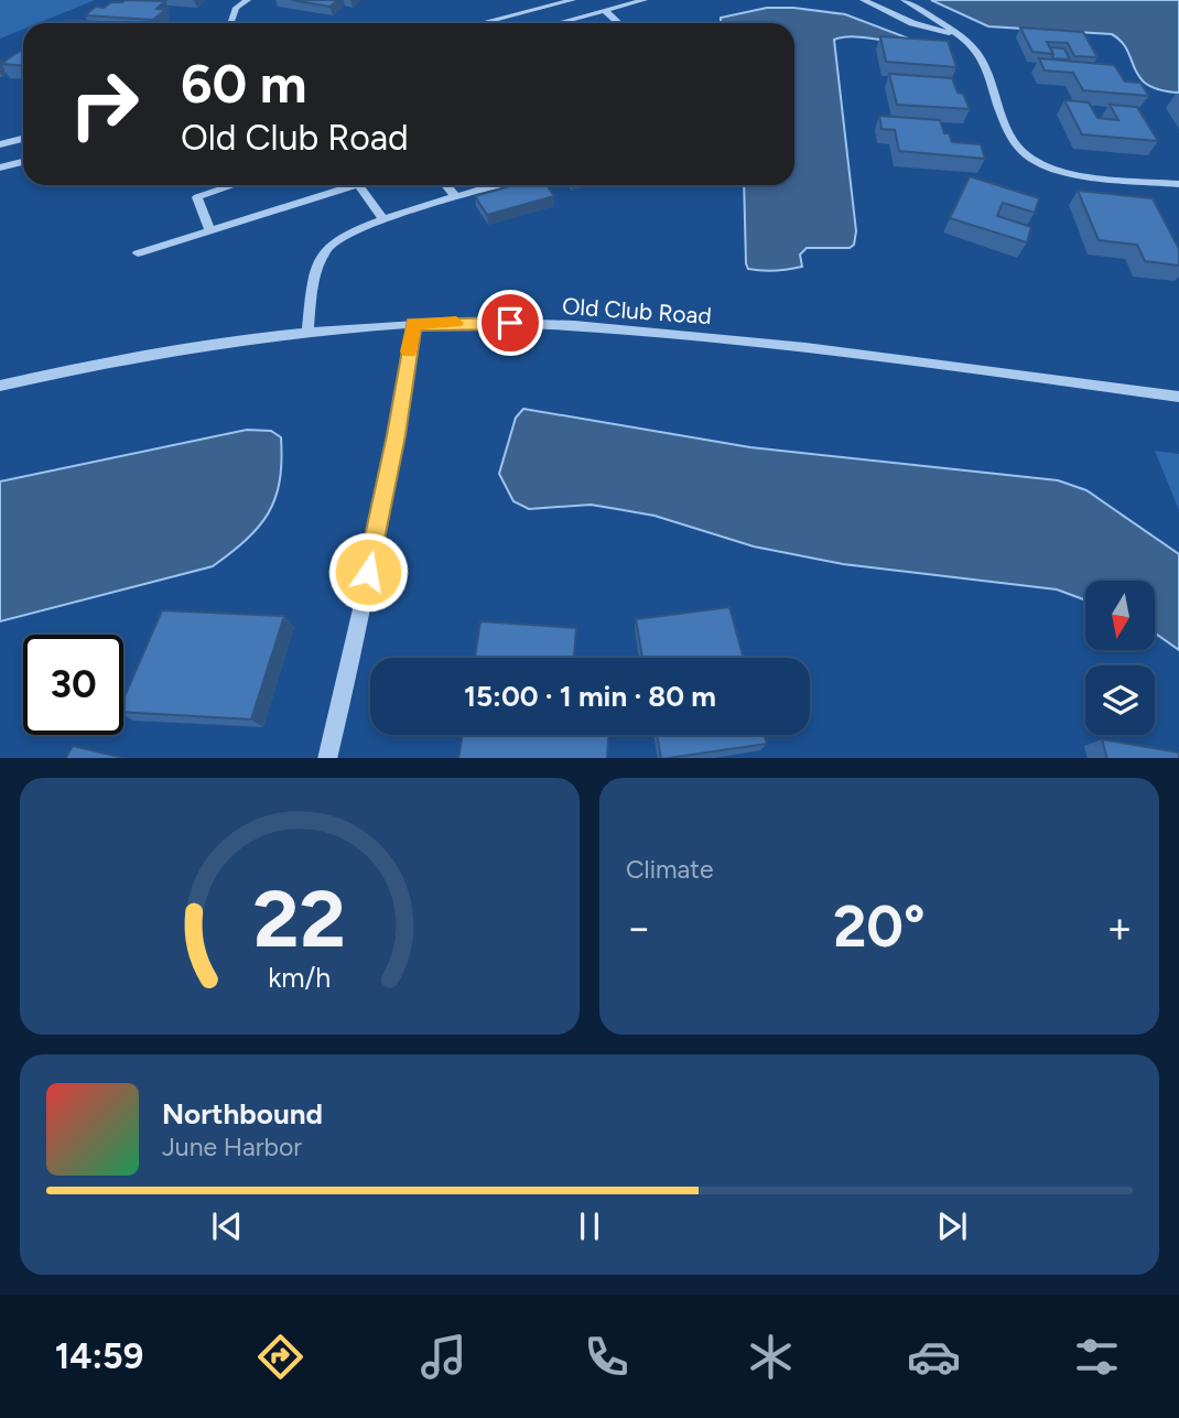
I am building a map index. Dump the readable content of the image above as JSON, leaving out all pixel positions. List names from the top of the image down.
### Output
{
  "streets": {
    "street": ["Old Club Road"]
  },
  "north": "bottom",
  "page": {
    "turn": ["60 m", "Old Club Road"],
    "limit": "30",
    "trip": "15:00 · 1 min · 80 m",
    "tile": "Climate",
    "heat": ["−", "20°", "+"],
    "song": ["Northbound", "June Harbor"],
    "tabs": "14:59",
    "gauge": ["22", "km/h"]
  }
}
